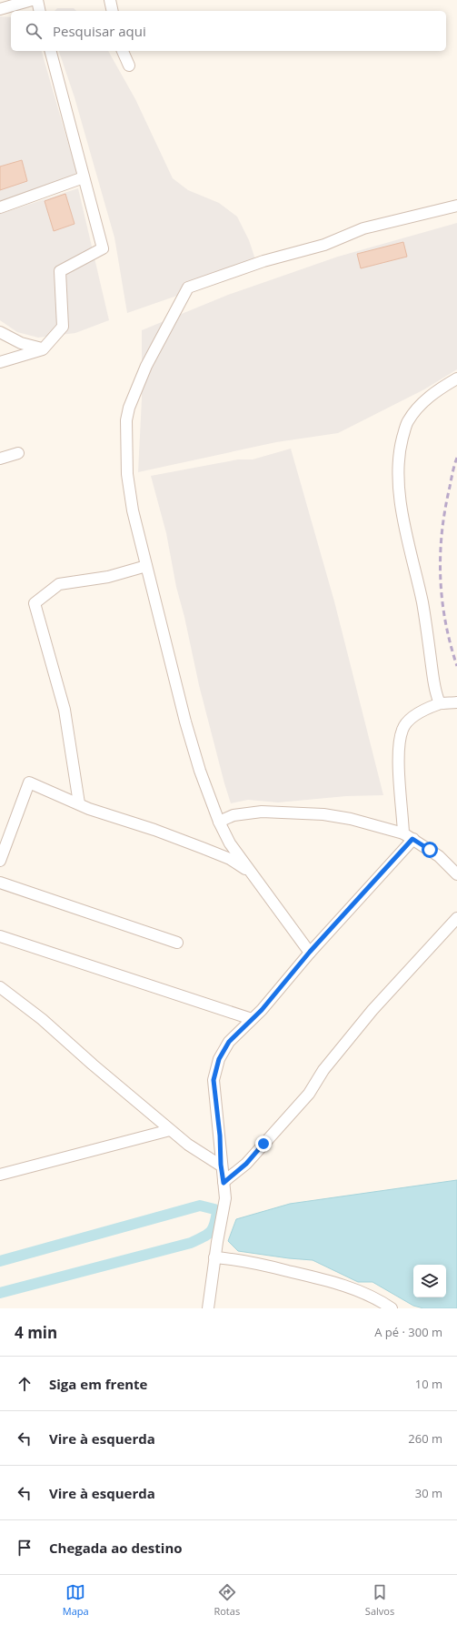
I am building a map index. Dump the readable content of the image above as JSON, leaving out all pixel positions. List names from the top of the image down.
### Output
{
  "page": {
    "search": "Pesquisar aqui",
    "heading": ["4 min", "A pé · 300 m"],
    "list": [
      ["Siga em frente", "10 m"],
      ["Vire à esquerda", "260 m"],
      ["Vire à esquerda", "30 m"],
      "Chegada ao destino"
    ],
    "nav": ["Mapa", "Rotas", "Salvos"]
  }
}
